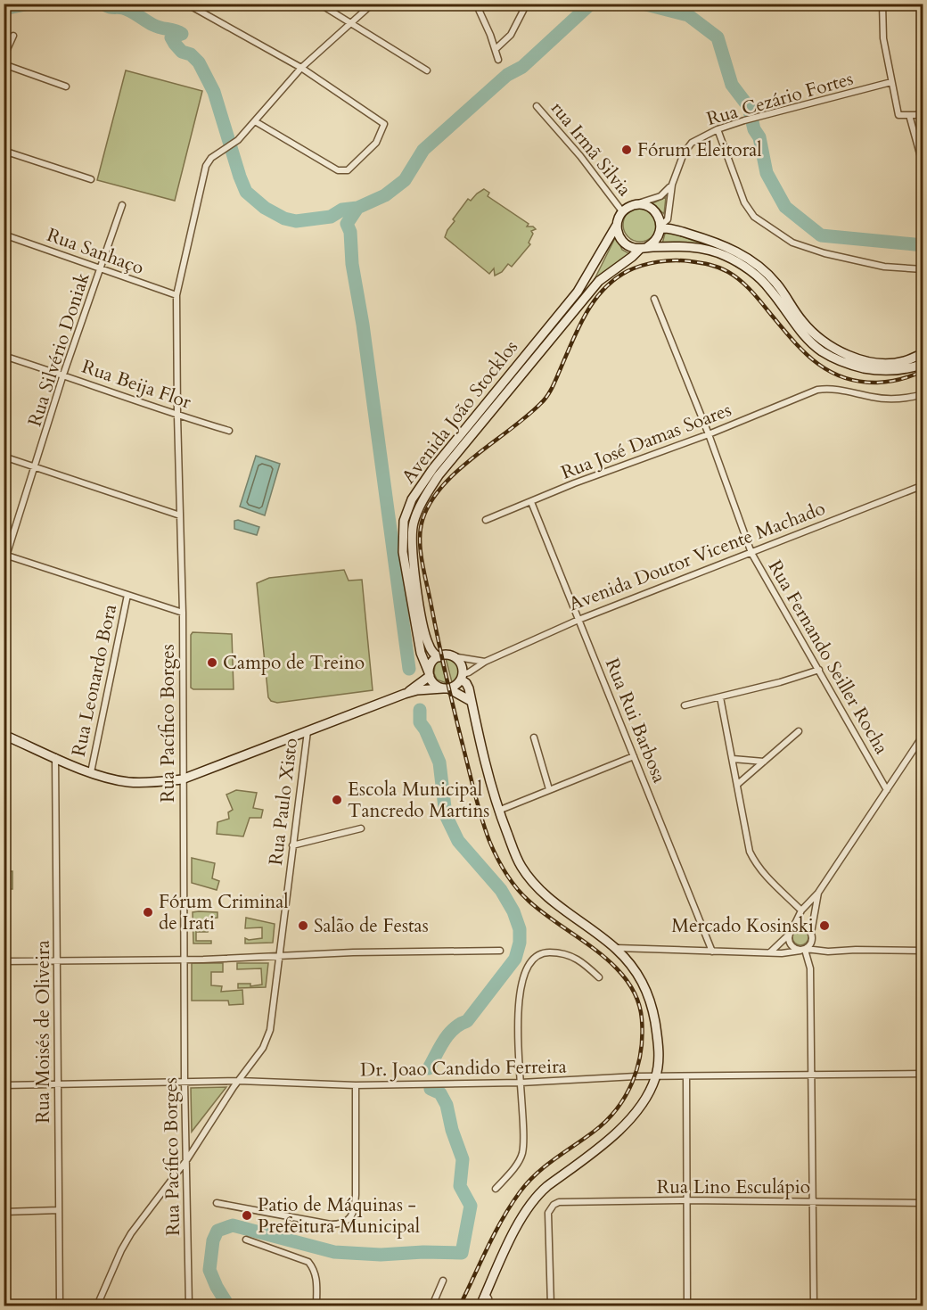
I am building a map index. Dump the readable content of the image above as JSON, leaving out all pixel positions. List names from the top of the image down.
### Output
{
  "streets": {
    "main road": ["Avenida João Stocklos"],
    "street": [
      "Rua Cezário Fortes",
      "rua Irmã Silvia",
      "Rua Sanhaço",
      "Rua Silvério Doniak",
      "Rua Beija Flor",
      "Rua José Damas Soares",
      "Avenida Doutor Vicente Machado",
      "Rua Fernando Seiller Rocha",
      "Rua Leonardo Bora",
      "Rua Rui Barbosa",
      "Rua Pacífico Borges",
      "Rua Paulo Xisto",
      "Rua Moisés de Oliveira",
      "Dr. Joao Candido Ferreira",
      "Rua Lino Esculápio"
    ]
  },
  "crossings": [
    ["Rua Cezário Fortes", "rua Irmã Silvia"],
    ["Rua Cezário Fortes", "Avenida João Stocklos"],
    ["rua Irmã Silvia", "Avenida João Stocklos"],
    ["Rua Sanhaço", "Rua Silvério Doniak"],
    ["Rua Sanhaço", "Rua Pacífico Borges"],
    ["Rua Silvério Doniak", "Rua Beija Flor"],
    ["Rua Beija Flor", "Rua Pacífico Borges"],
    ["Avenida João Stocklos", "Avenida Doutor Vicente Machado"],
    ["Rua José Damas Soares", "Rua Fernando Seiller Rocha"],
    ["Rua José Damas Soares", "Rua Rui Barbosa"],
    ["Avenida Doutor Vicente Machado", "Rua Fernando Seiller Rocha"],
    ["Avenida Doutor Vicente Machado", "Rua Rui Barbosa"],
    ["Rua Pacífico Borges", "Rua Paulo Xisto"],
    ["Rua Pacífico Borges", "Dr. Joao Candido Ferreira"],
    ["Rua Paulo Xisto", "Dr. Joao Candido Ferreira"],
    ["Rua Moisés de Oliveira", "Dr. Joao Candido Ferreira"]
  ],
  "places": [
    "Fórum Eleitoral",
    "Campo de Treino",
    "Escola Municipal Tancredo Martins",
    "Fórum Criminal de Irati",
    "Salão de Festas",
    "Mercado Kosinski",
    "Patio de Máquinas - Prefeitura Municipal"
  ]
}
